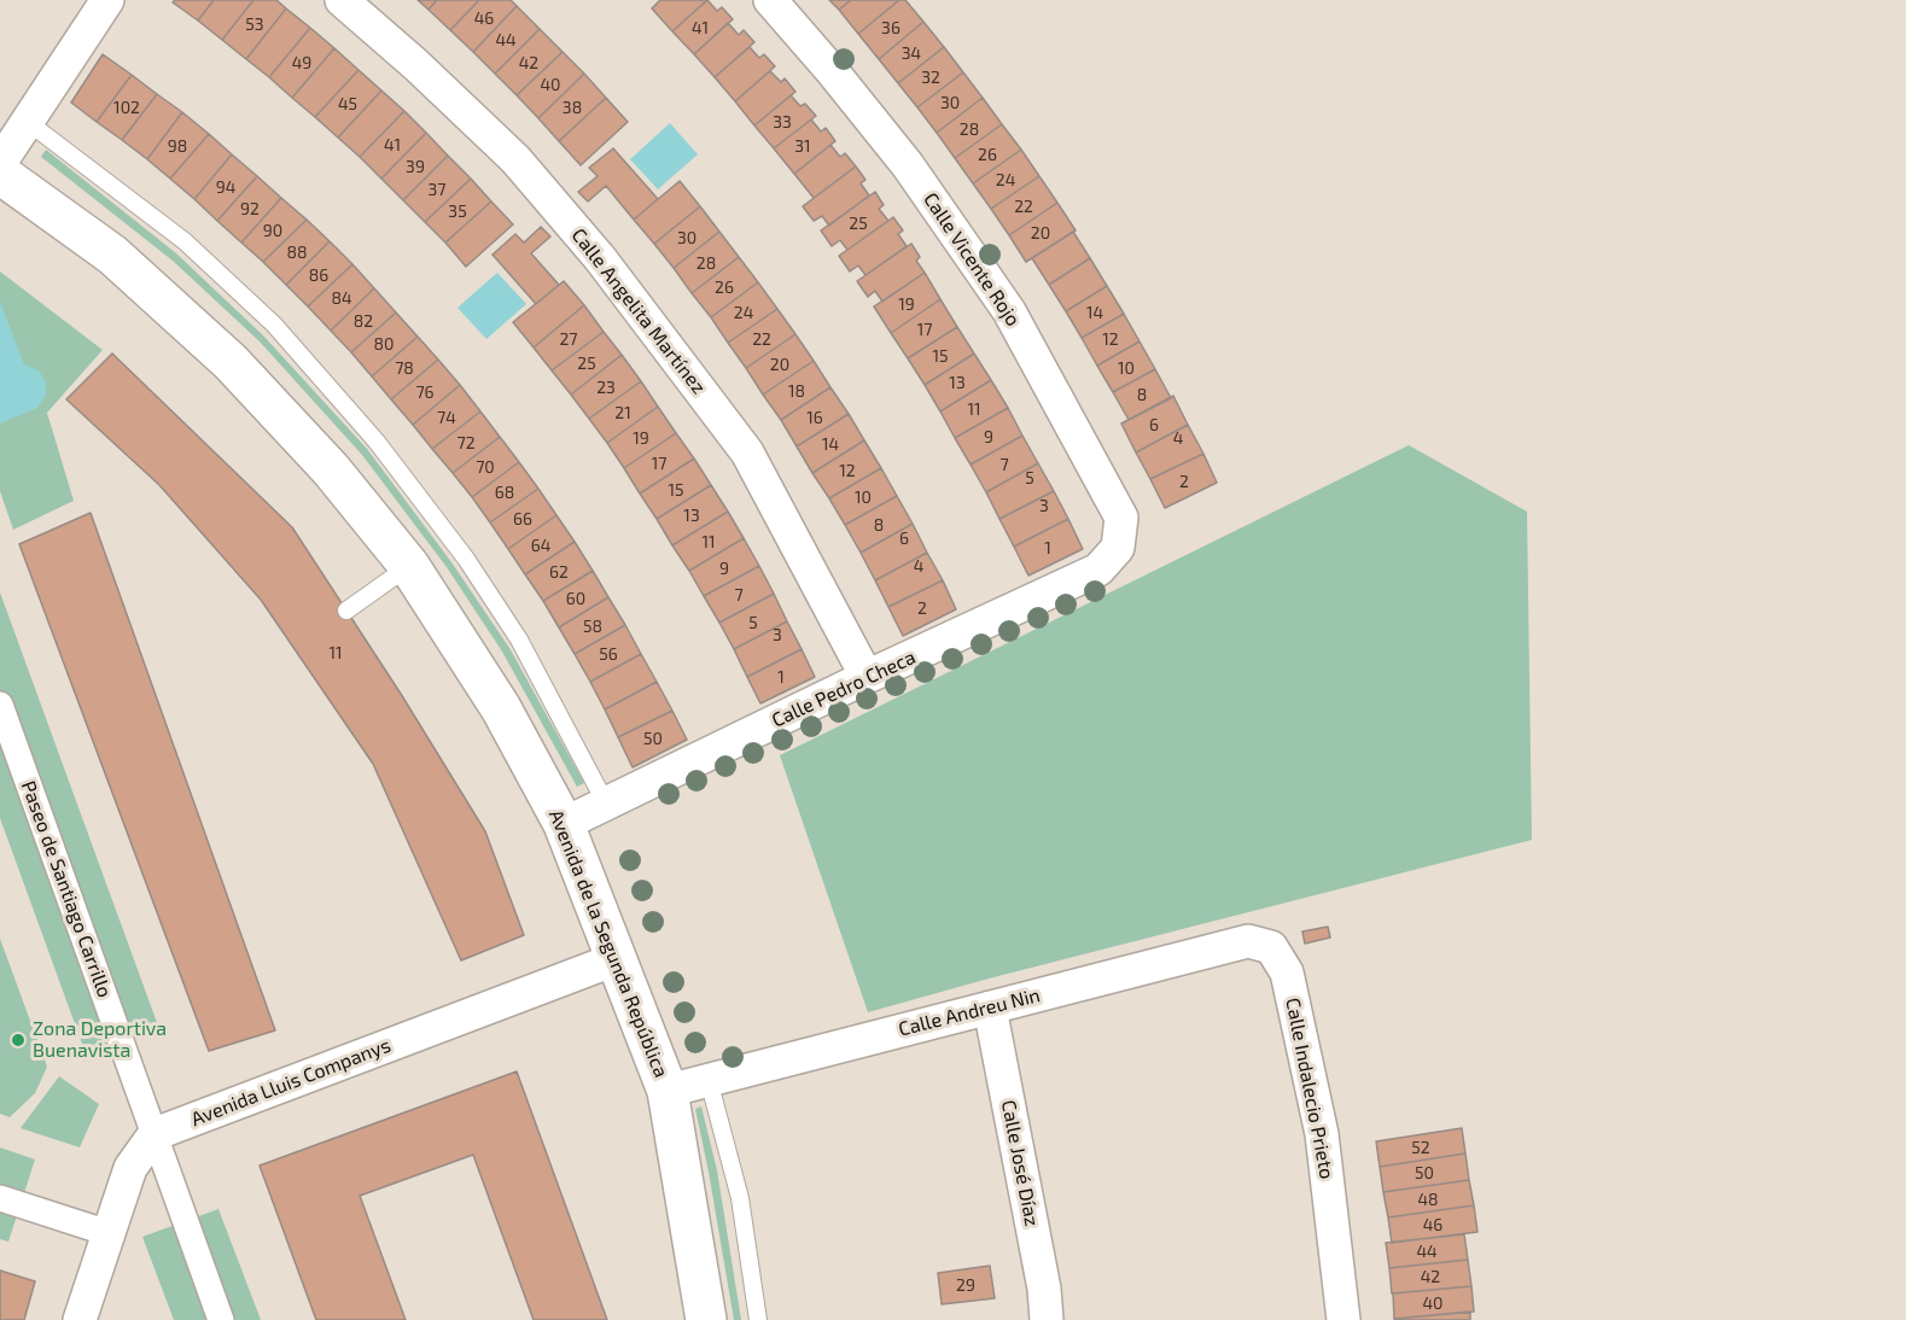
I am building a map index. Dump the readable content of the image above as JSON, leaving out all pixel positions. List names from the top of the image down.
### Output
{
  "streets": {
    "street": [
      "Calle Vicente Rojo",
      "Calle Angelita Martínez",
      "Calle Pedro Checa",
      "Paseo de Santiago Carrillo",
      "Avenida de la Segunda República",
      "Calle Andreu Nin",
      "Avenida Lluis Companys",
      "Calle Indalecio Prieto",
      "Calle José Díaz"
    ]
  },
  "crossings": [
    ["Calle Vicente Rojo", "Calle Pedro Checa"],
    ["Calle Angelita Martínez", "Calle Pedro Checa"],
    ["Calle Pedro Checa", "Avenida de la Segunda República"],
    ["Paseo de Santiago Carrillo", "Avenida Lluis Companys"],
    ["Avenida de la Segunda República", "Calle Andreu Nin"],
    ["Avenida de la Segunda República", "Avenida Lluis Companys"],
    ["Calle Andreu Nin", "Calle Indalecio Prieto"],
    ["Calle Andreu Nin", "Calle José Díaz"]
  ],
  "places": ["Zona Deportiva Buenavista"],
  "house_numbers": [
    "46",
    "53",
    "41",
    "36",
    "44",
    "34",
    "49",
    "42",
    "32",
    "40",
    "30",
    "45",
    "102",
    "38",
    "33",
    "28",
    "41",
    "98",
    "31",
    "26",
    "39",
    "24",
    "94",
    "37",
    "22",
    "92",
    "35",
    "25",
    "90",
    "20",
    "30",
    "88",
    "28",
    "86",
    "26",
    "84",
    "19",
    "24",
    "14",
    "82",
    "17",
    "27",
    "22",
    "12",
    "80",
    "15",
    "25",
    "20",
    "78",
    "10",
    "13",
    "23",
    "18",
    "76",
    "8",
    "11",
    "21",
    "74",
    "16",
    "6",
    "9",
    "19",
    "4",
    "72",
    "14",
    "17",
    "7",
    "70",
    "12",
    "5",
    "2",
    "15",
    "68",
    "10",
    "3",
    "13",
    "66",
    "8",
    "6",
    "11",
    "64",
    "1",
    "4",
    "9",
    "62",
    "7",
    "60",
    "2",
    "5",
    "58",
    "3",
    "11",
    "56",
    "1",
    "50",
    "52",
    "50",
    "48",
    "46",
    "44",
    "42",
    "29",
    "40"
  ]
}
